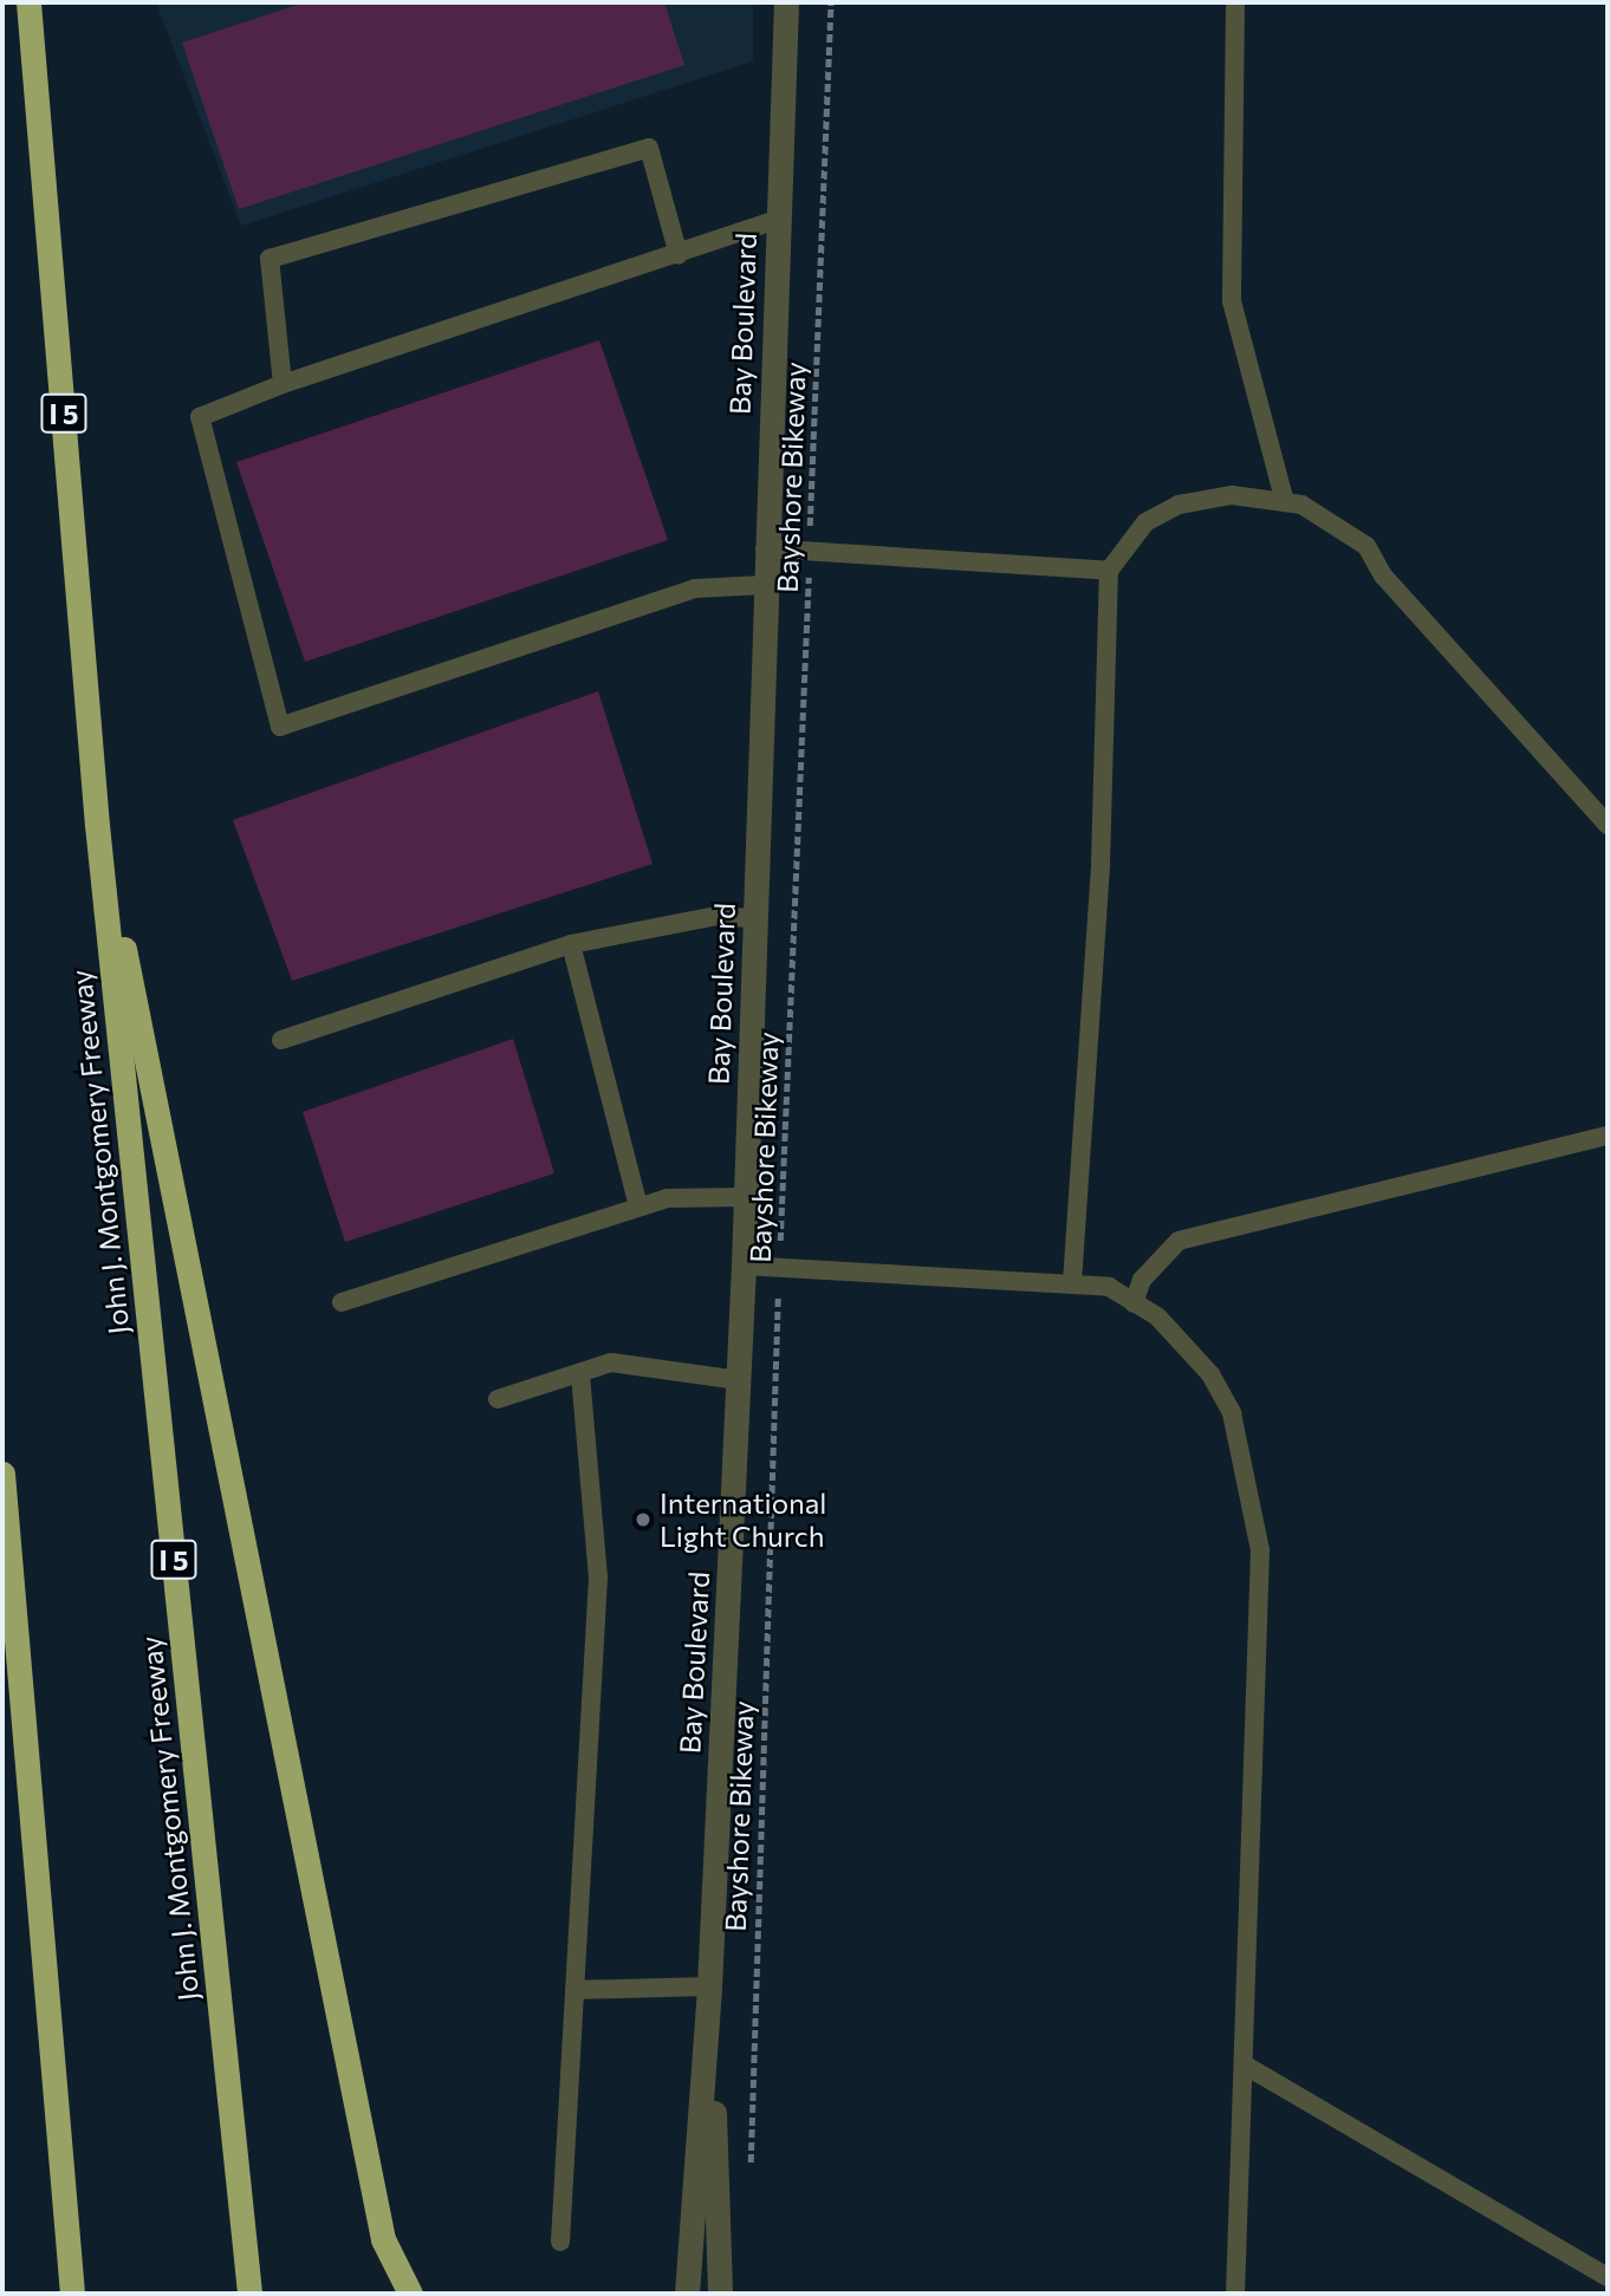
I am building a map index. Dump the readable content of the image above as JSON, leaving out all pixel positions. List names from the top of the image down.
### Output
{
  "streets": {
    "highway": ["I 5", "John J. Montgomery Freeway"],
    "street": ["Bay Boulevard"],
    "path": ["Bayshore Bikeway"]
  },
  "places": ["International Light Church"]
}
